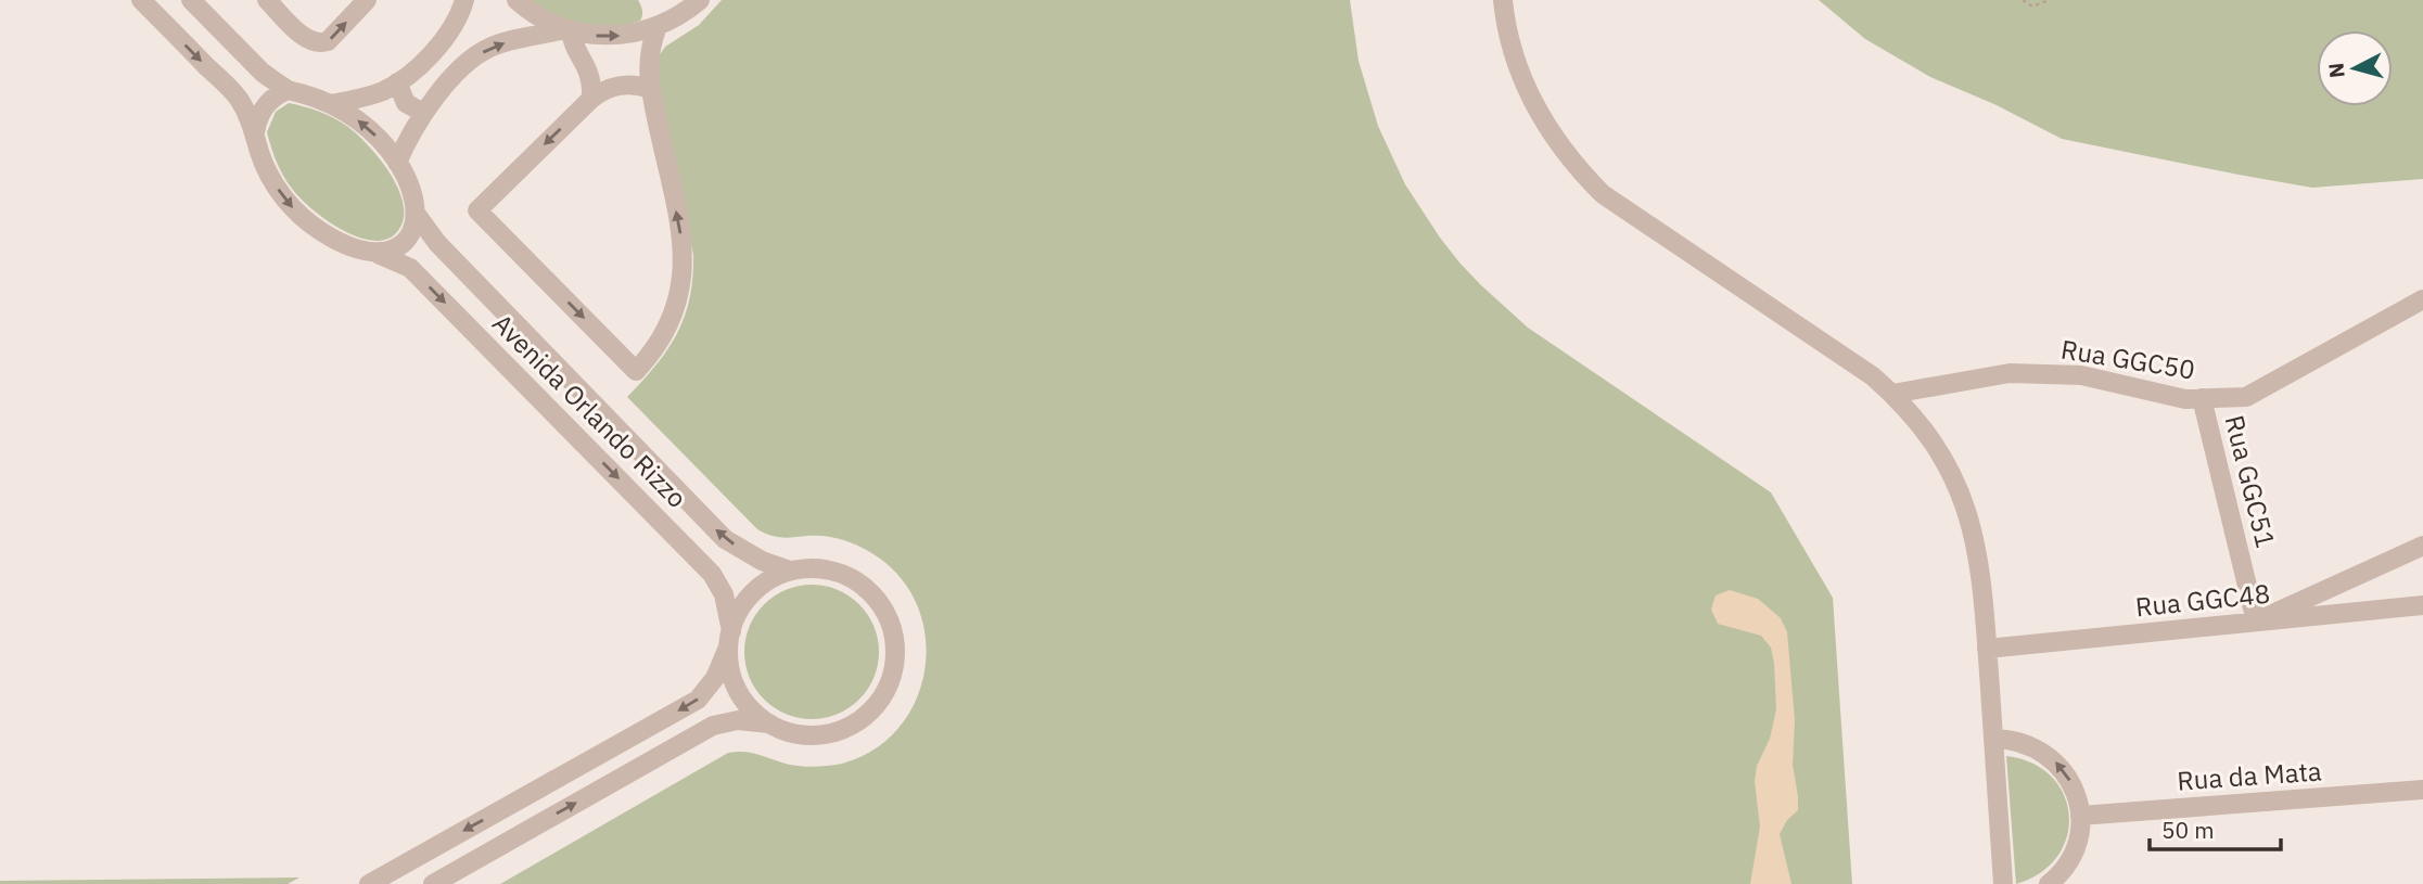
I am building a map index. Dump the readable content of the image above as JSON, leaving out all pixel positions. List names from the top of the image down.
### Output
{
  "streets": {
    "street": [
      "Rua GGC50",
      "Avenida Orlando Rizzo",
      "Rua GGC51",
      "Rua GGC48",
      "Rua da Mata"
    ]
  },
  "crossings": [
    ["Rua GGC50", "Rua GGC51"],
    ["Rua GGC51", "Rua GGC48"]
  ],
  "scale_bar": "50 m",
  "north": "left"
}
